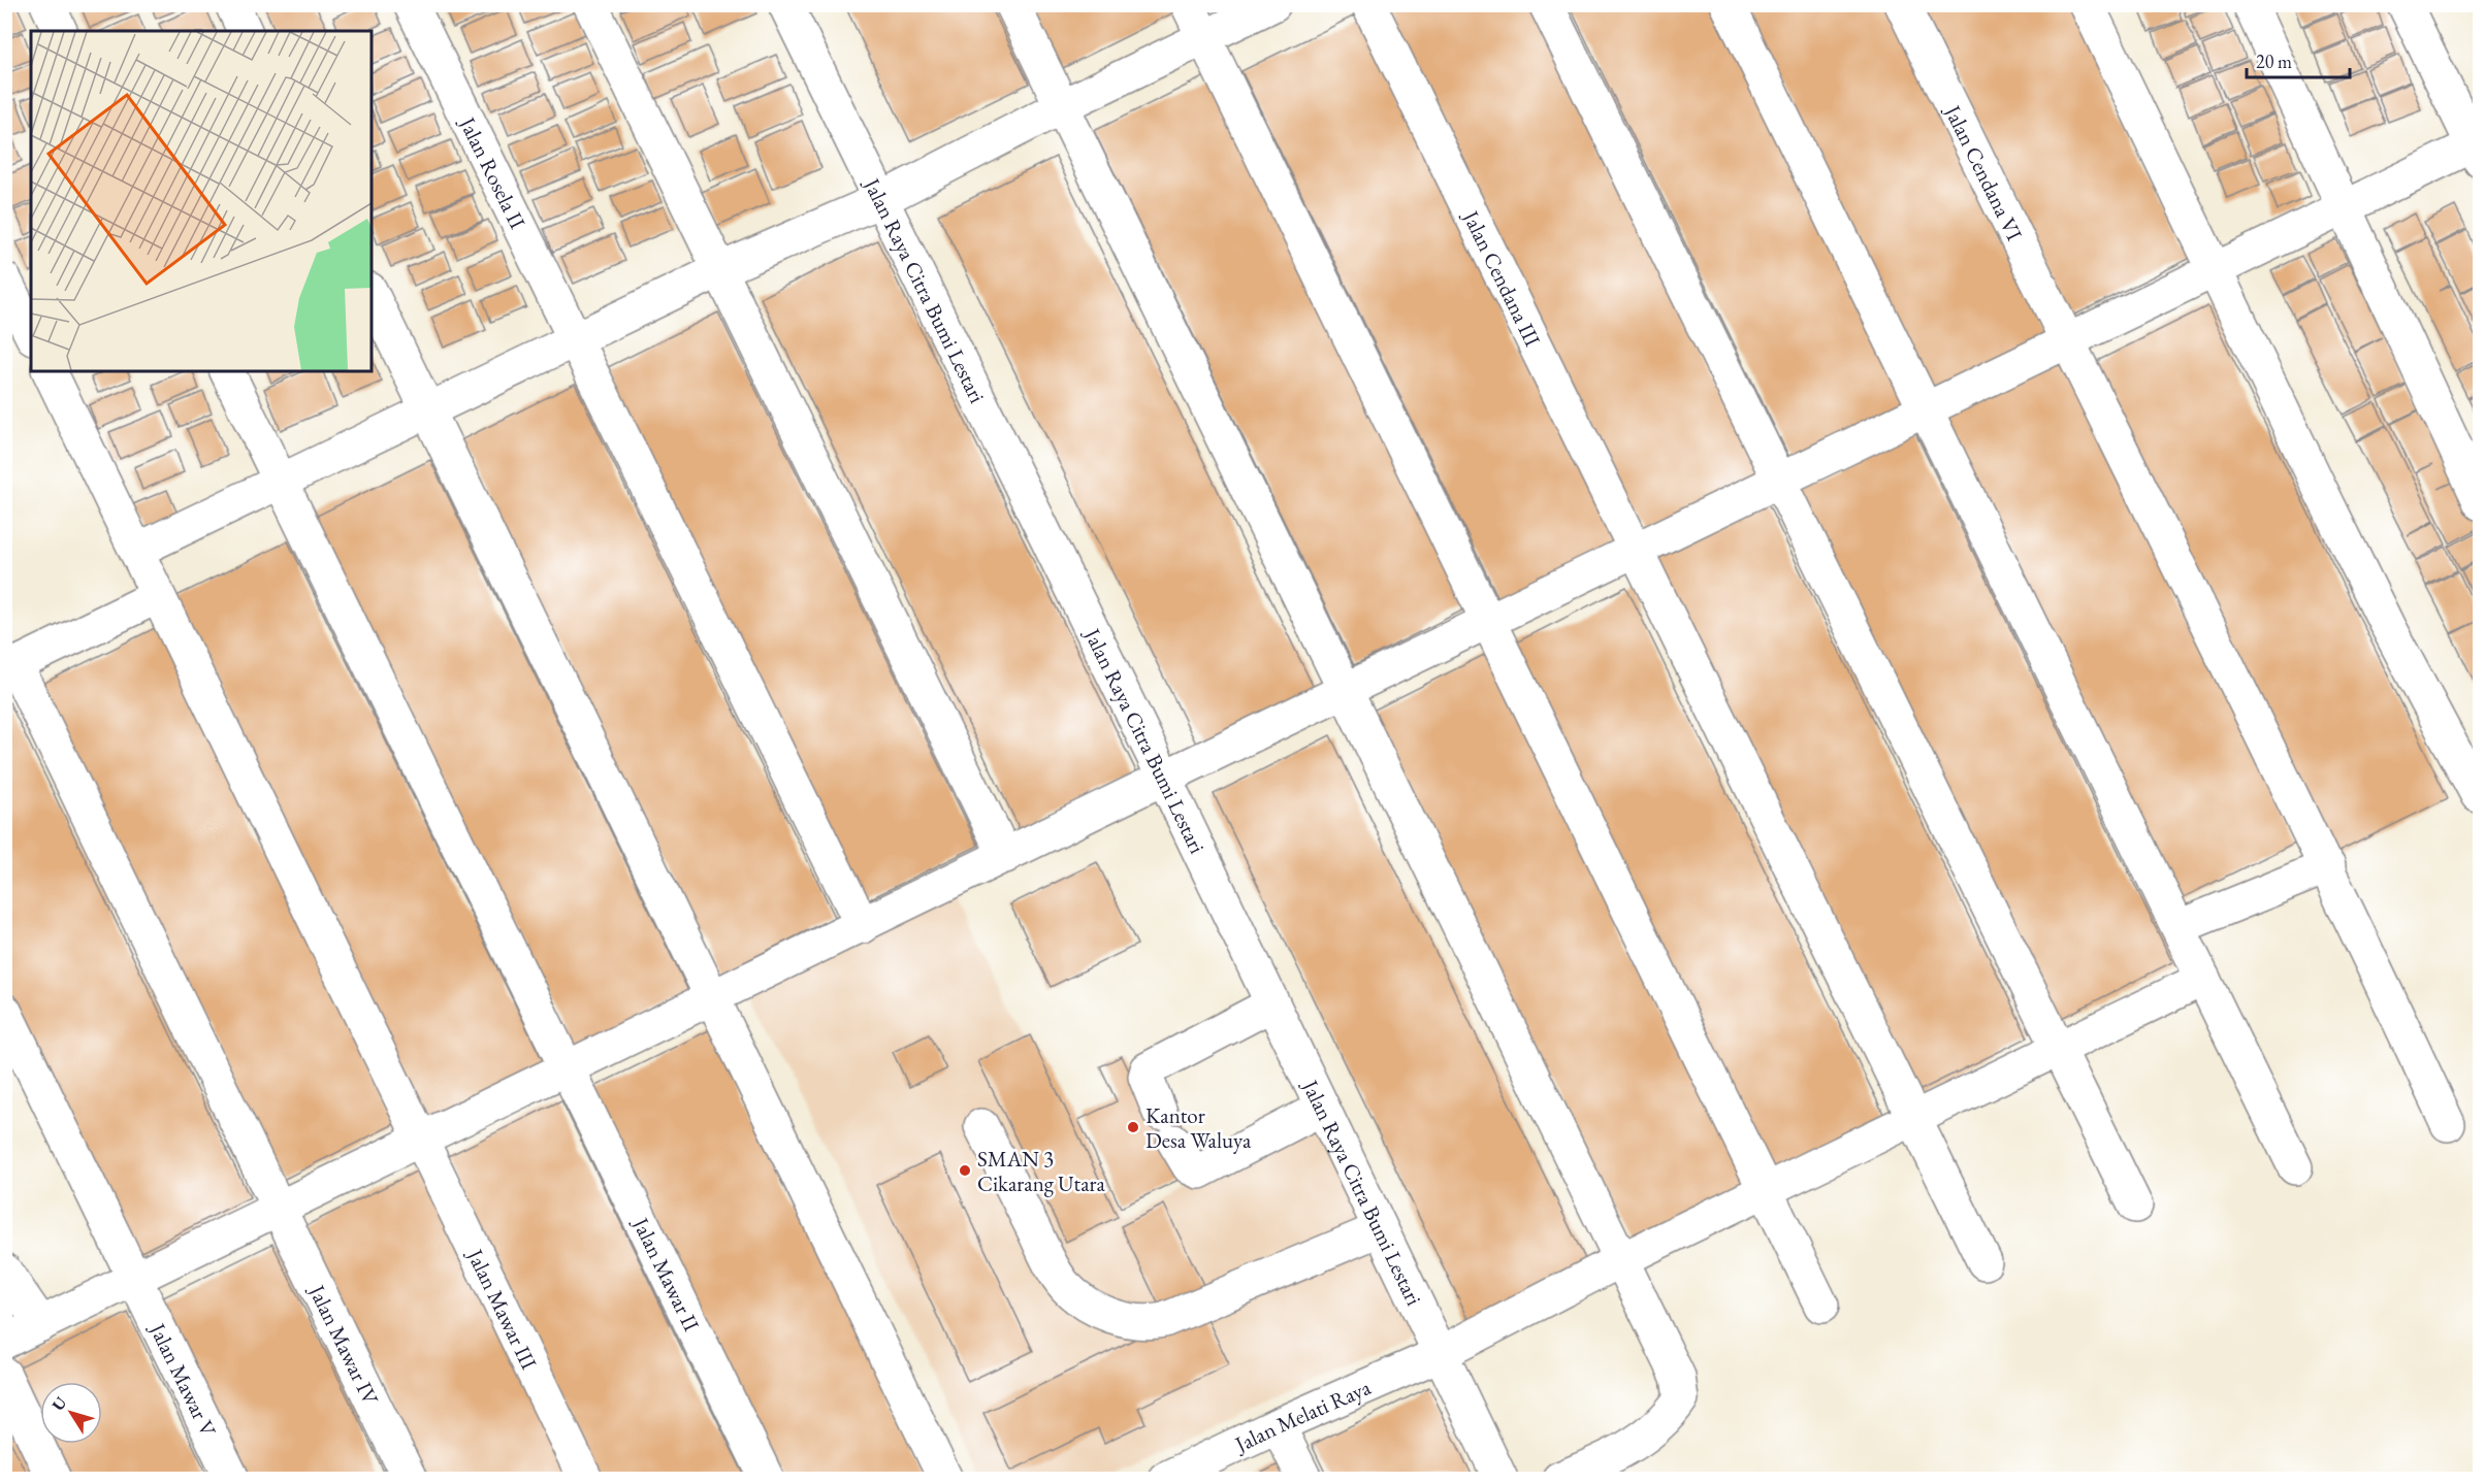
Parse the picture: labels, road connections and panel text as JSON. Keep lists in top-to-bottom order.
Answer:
{
  "streets": {
    "street": [
      "Jalan Rosela II",
      "Jalan Cendana VI",
      "Jalan Cendana III",
      "Jalan Raya Citra Bumi Lestari",
      "Jalan Mawar II",
      "Jalan Mawar III",
      "Jalan Mawar IV",
      "Jalan Mawar V",
      "Jalan Melati Raya"
    ]
  },
  "crossings": [
    ["Jalan Cendana III", "Jalan Melati Raya"],
    ["Jalan Raya Citra Bumi Lestari", "Jalan Melati Raya"]
  ],
  "places": ["Kantor Desa Waluya", "SMAN 3 Cikarang Utara"],
  "scale_bar": "20 m",
  "north": "top left"
}
